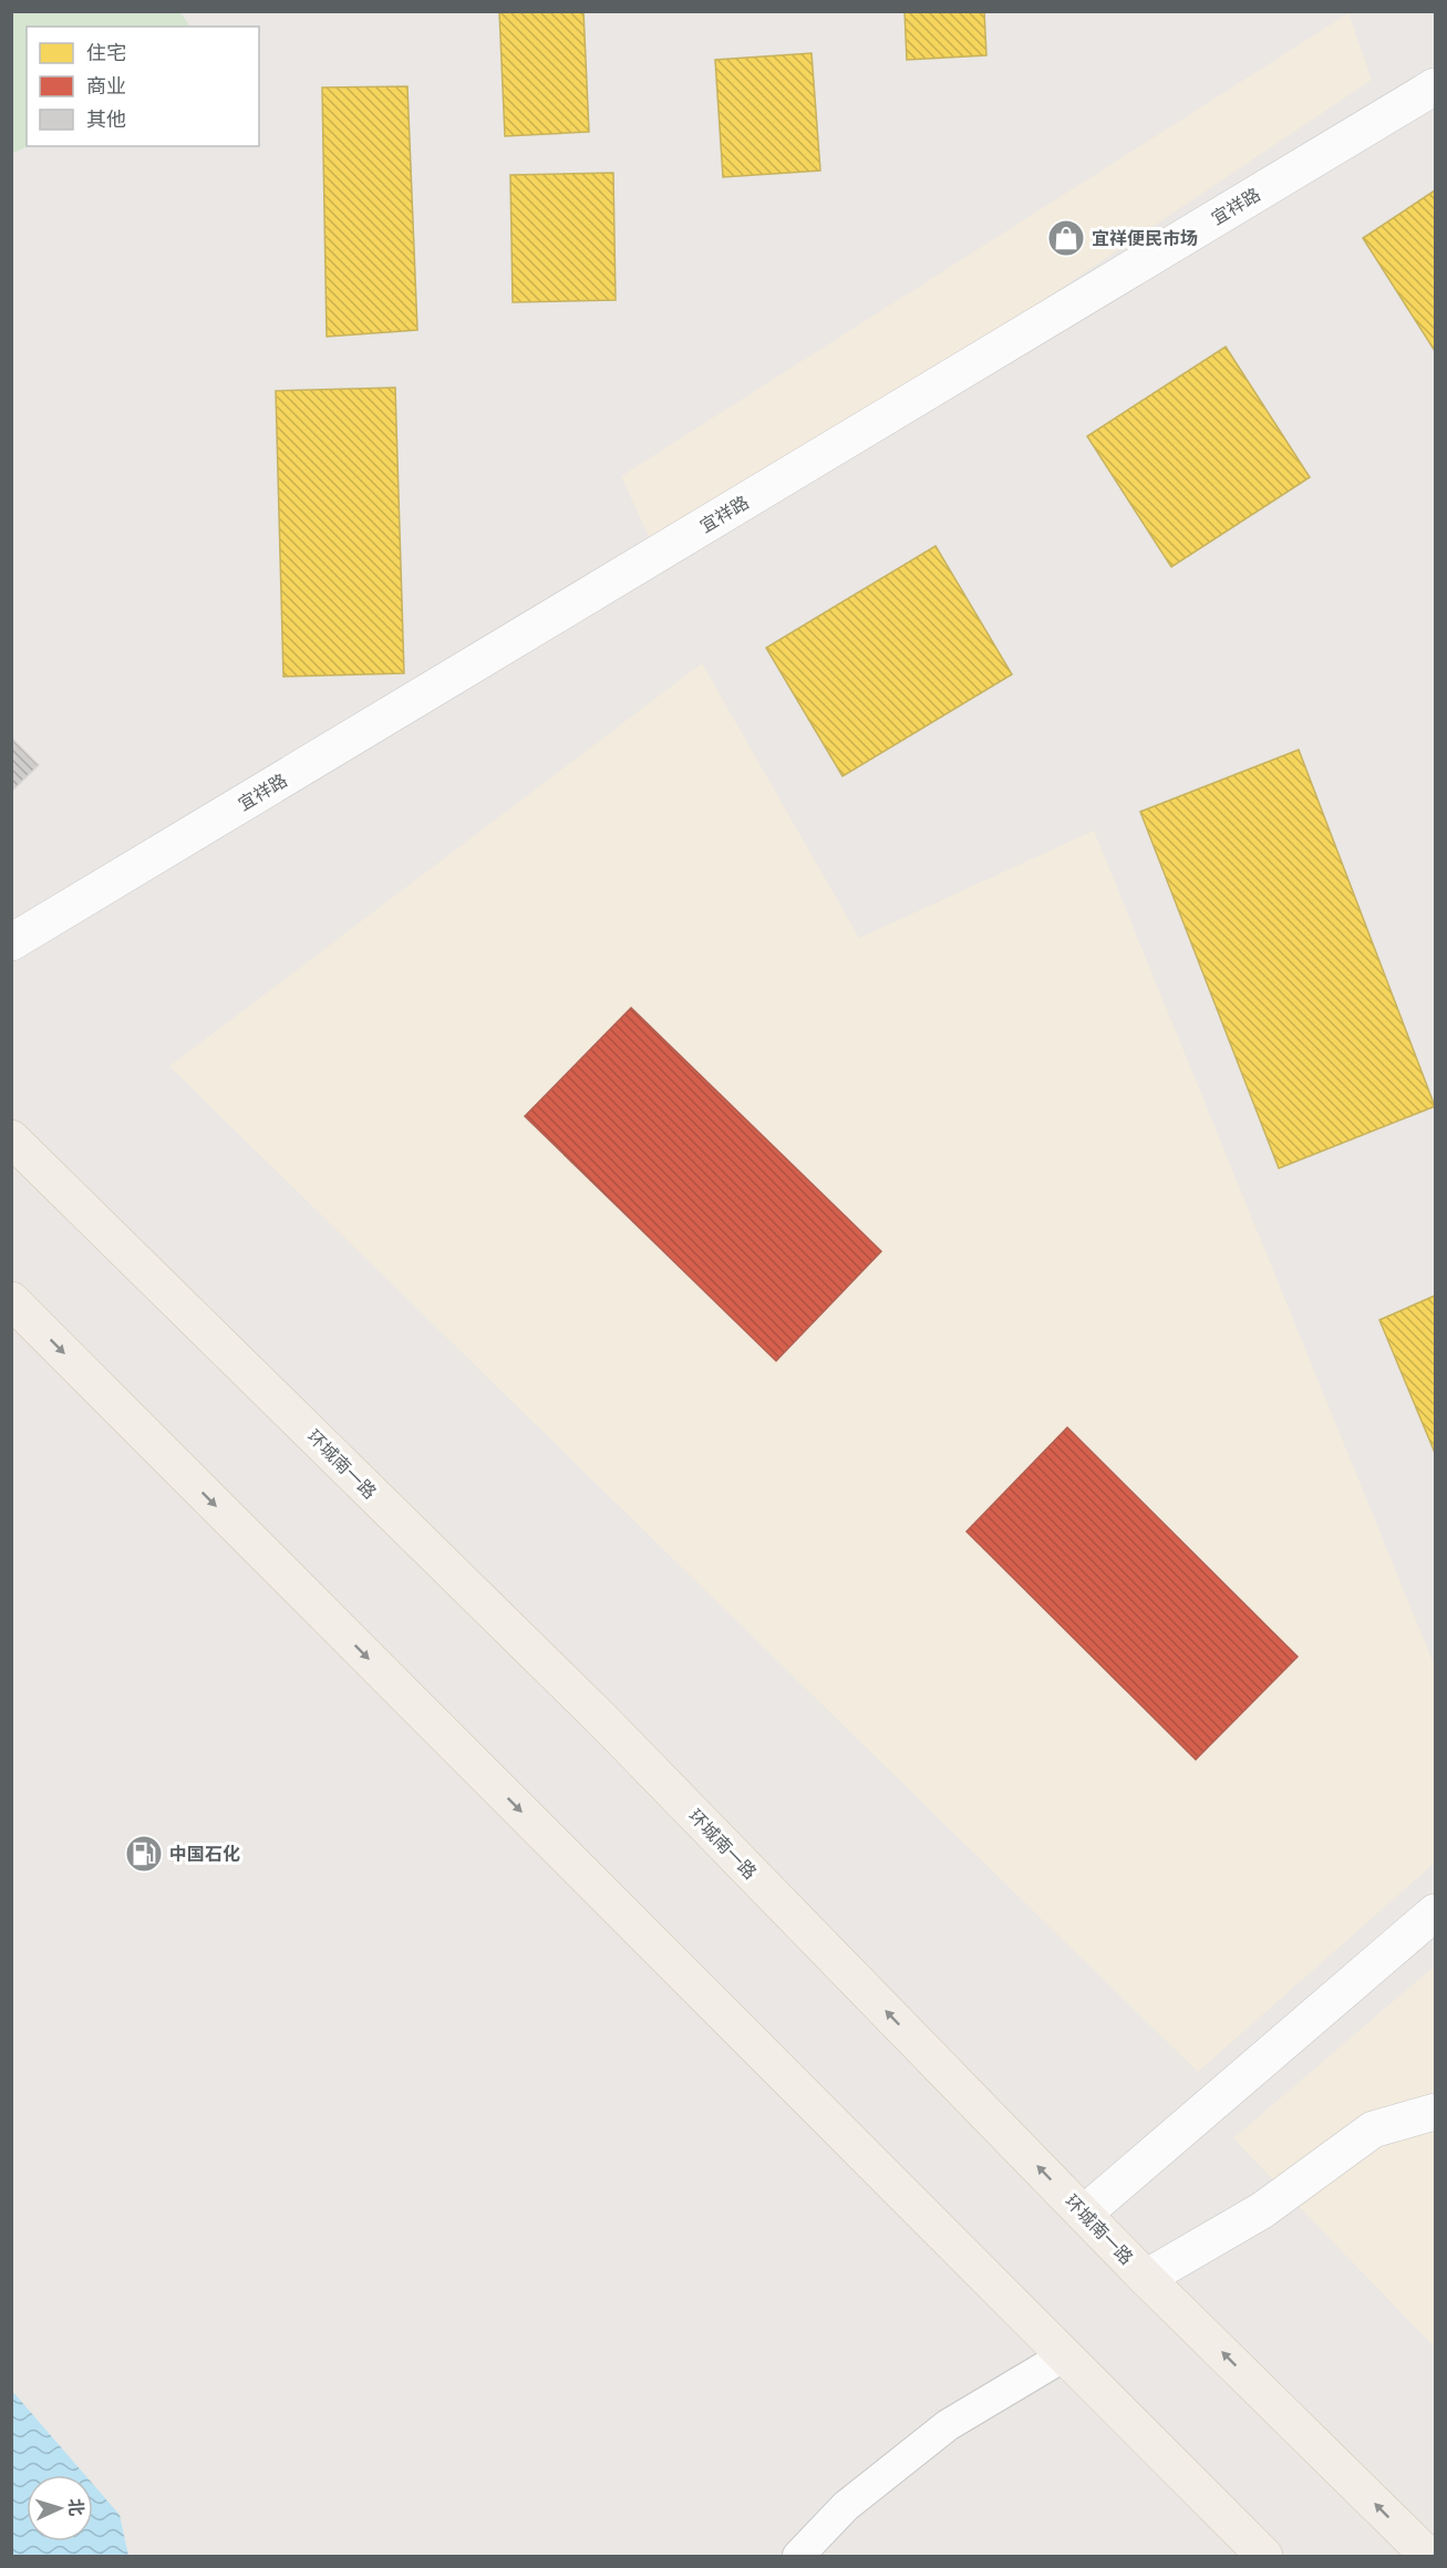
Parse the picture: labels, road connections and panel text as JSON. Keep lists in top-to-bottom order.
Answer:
{
  "streets": {
    "main road": ["环城南一路"],
    "street": ["宜祥路"]
  },
  "places": {
    "shop": ["宜祥便民市场"],
    "fuel station": ["中国石化"]
  },
  "legend": ["住宅", "商业", "其他"],
  "north": "right"
}
